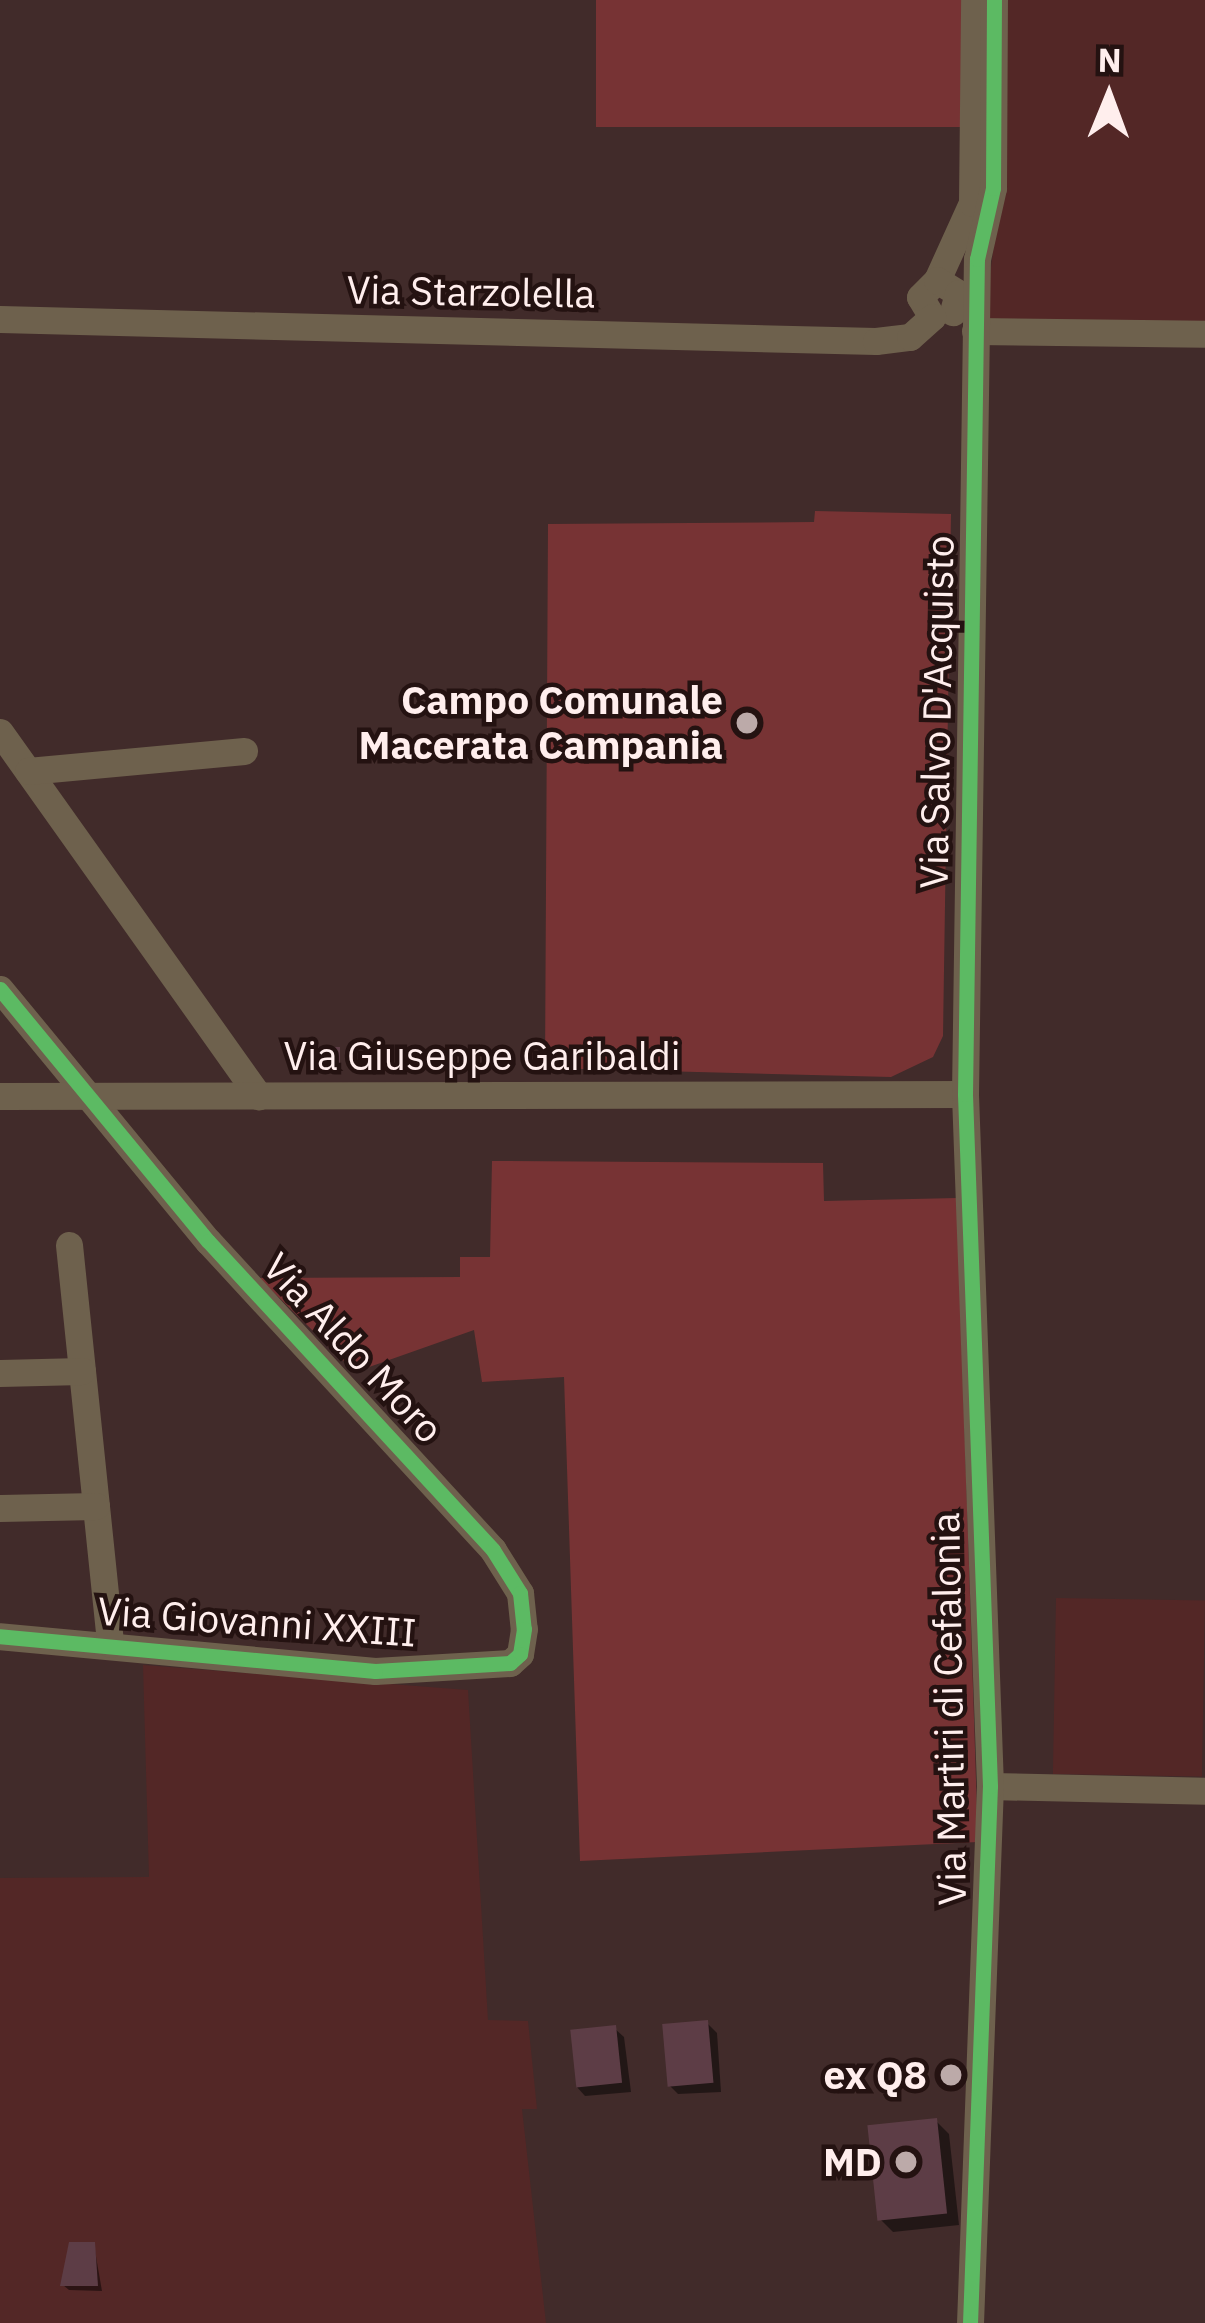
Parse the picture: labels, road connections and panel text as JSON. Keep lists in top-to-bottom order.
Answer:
{
  "streets": {
    "street": [
      "Via Starzolella",
      "Via Salvo D'Acquisto",
      "Via Giuseppe Garibaldi",
      "Via Aldo Moro",
      "Via Giovanni XXIII",
      "Via Martiri di Cefalonia"
    ]
  },
  "crossings": [
    ["Via Starzolella", "Via Salvo D'Acquisto"],
    ["Via Salvo D'Acquisto", "Via Giuseppe Garibaldi"],
    ["Via Salvo D'Acquisto", "Via Martiri di Cefalonia"],
    ["Via Giuseppe Garibaldi", "Via Aldo Moro"],
    ["Via Giuseppe Garibaldi", "Via Martiri di Cefalonia"],
    ["Via Aldo Moro", "Via Giovanni XXIII"]
  ],
  "places": ["Campo Comunale Macerata Campania", "ex Q8", "MD"],
  "north": "top"
}
